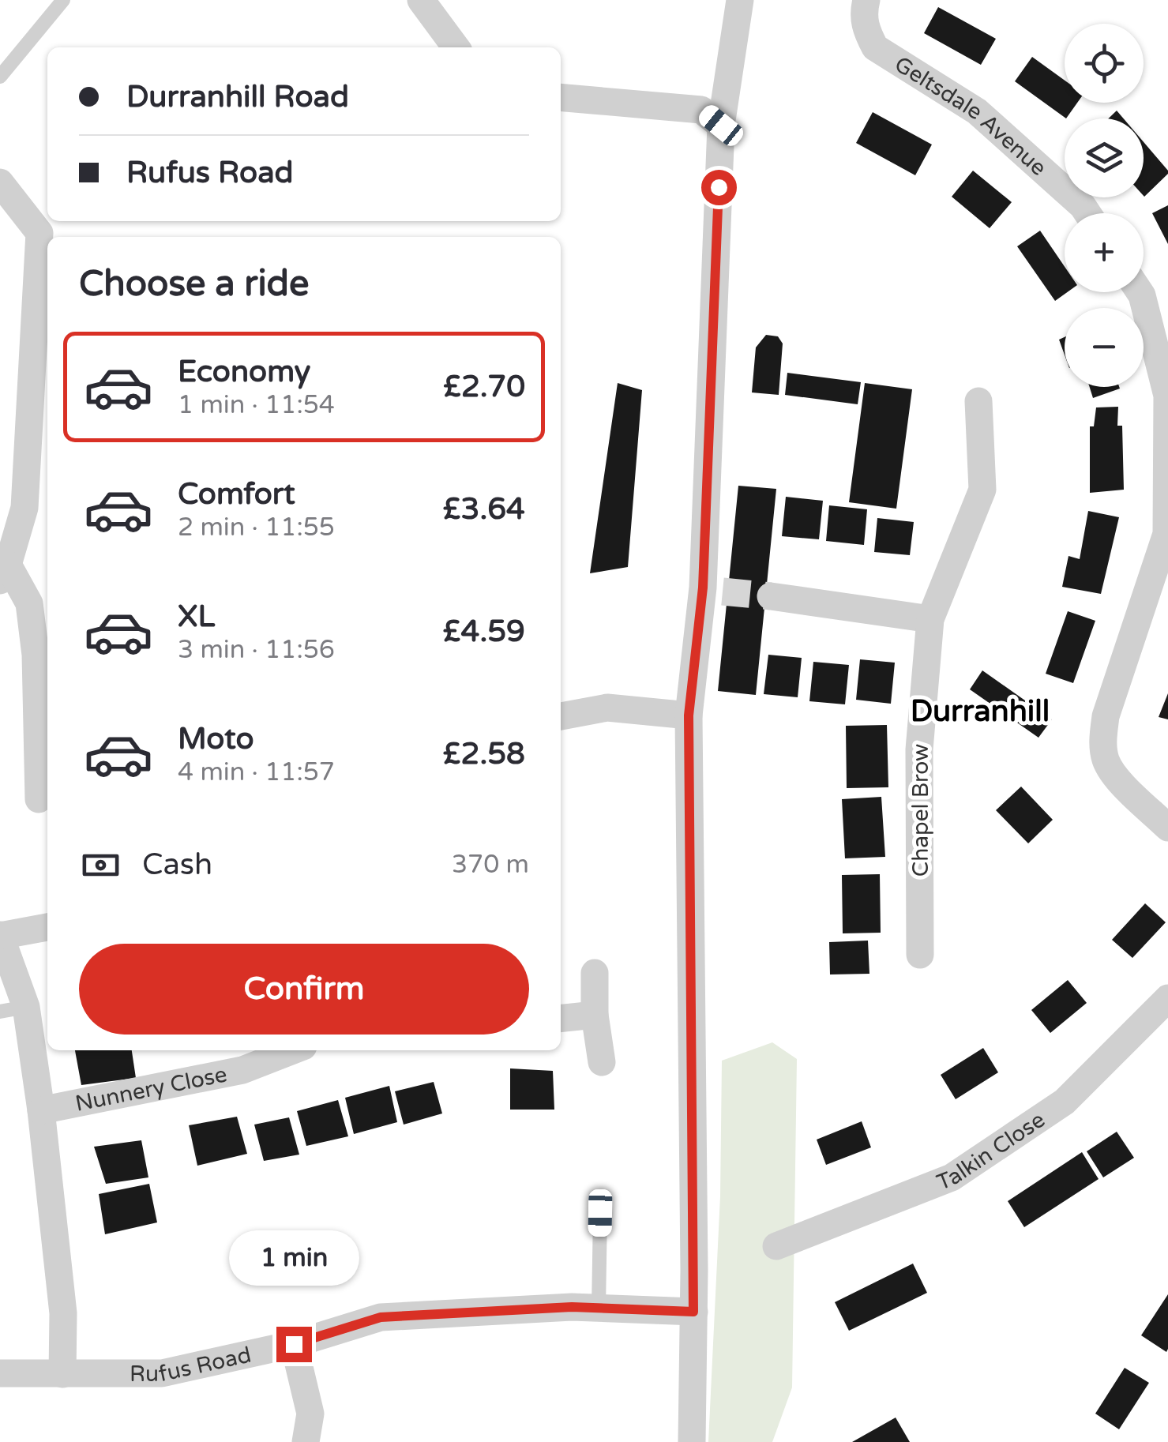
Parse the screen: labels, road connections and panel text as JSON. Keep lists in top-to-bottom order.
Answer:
{
  "streets": {
    "street": [
      "Geltsdale Avenue",
      "Chapel Brow",
      "Nunnery Close",
      "Talkin Close",
      "Rufus Road"
    ]
  },
  "districts": ["Durranhill"],
  "page": {
    "map_buttons": ["+", "−"],
    "banner": ["Durranhill Road", "Rufus Road"],
    "heading": "Choose a ride",
    "list": [
      {
        "name": "Economy",
        "note": "1 min · 11:54",
        "value": "£2.70"
      },
      {
        "name": "Comfort",
        "note": "2 min · 11:55",
        "value": "£3.64"
      },
      {
        "name": "XL",
        "note": "3 min · 11:56",
        "value": "£4.59"
      },
      {
        "name": "Moto",
        "note": "4 min · 11:57",
        "value": "£2.58"
      }
    ],
    "pay": ["Cash", "370 m"],
    "buttons": "Confirm",
    "bubble": "1 min"
  }
}
